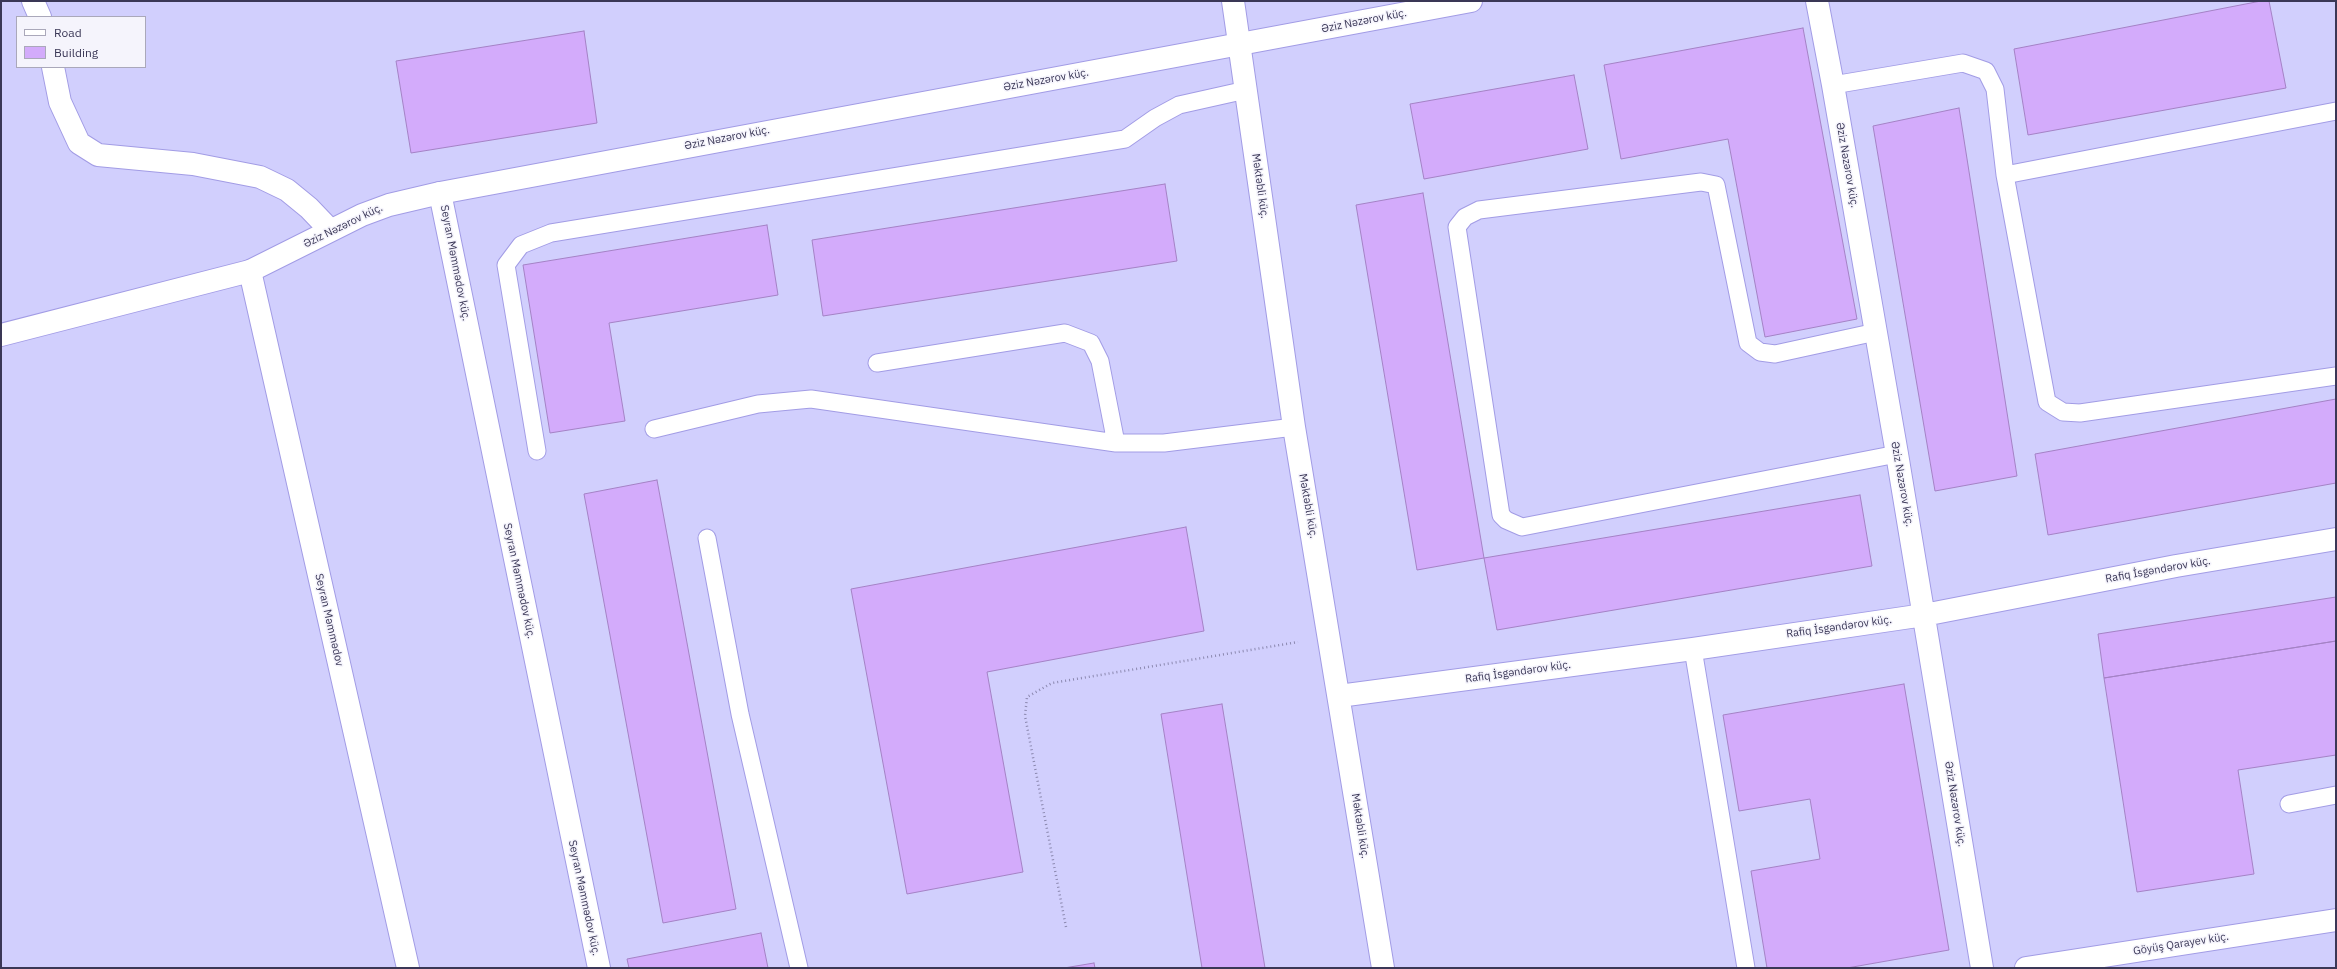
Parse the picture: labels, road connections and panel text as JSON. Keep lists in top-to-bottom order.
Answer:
{
  "streets": {
    "street": [
      "Əziz Nəzərov küç.",
      "Məktəbli küç.",
      "Seyran Məmmədov küç.",
      "Rafiq İsgəndərov küç.",
      "Seyran Məmmədov",
      "Göyüş Qarayev küç."
    ]
  },
  "crossings": [
    ["Əziz Nəzərov küç.", "Məktəbli küç."],
    ["Əziz Nəzərov küç.", "Seyran Məmmədov küç."],
    ["Əziz Nəzərov küç.", "Rafiq İsgəndərov küç."],
    ["Əziz Nəzərov küç.", "Seyran Məmmədov"],
    ["Məktəbli küç.", "Rafiq İsgəndərov küç."]
  ],
  "legend": ["Road", "Building"]
}
